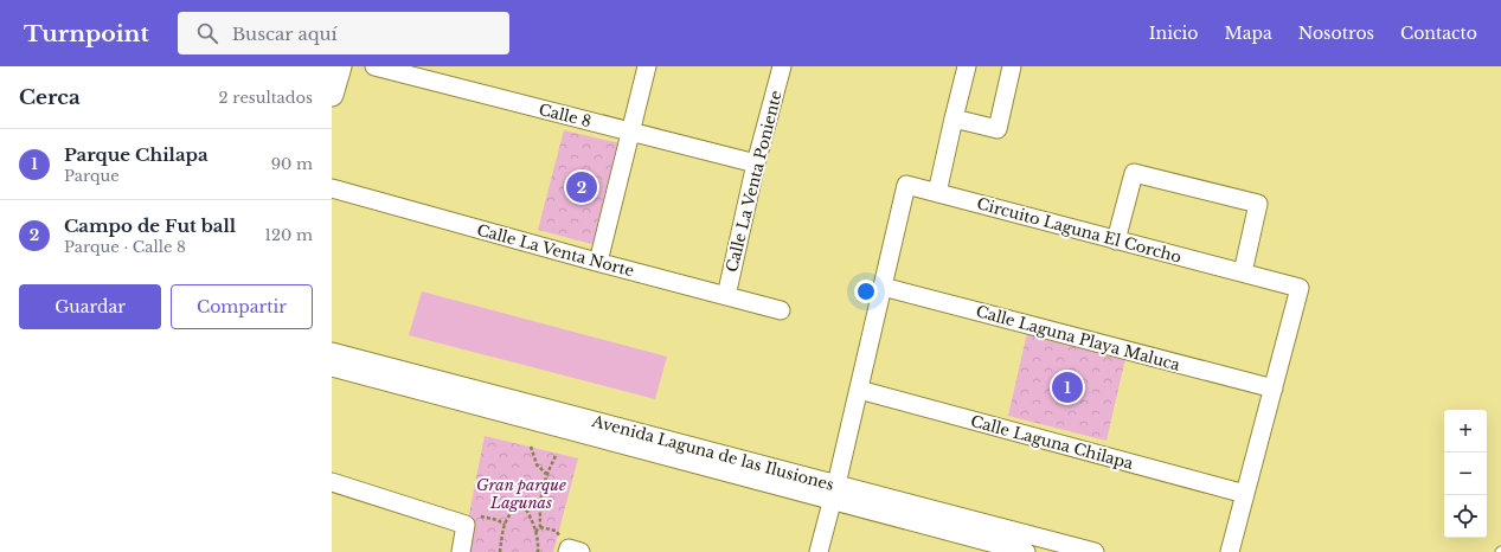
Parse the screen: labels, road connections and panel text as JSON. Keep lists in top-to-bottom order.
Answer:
{
  "streets": {
    "street": [
      "Calle 8",
      "Calle La Venta Poniente",
      "Circuito Laguna El Corcho",
      "Calle La Venta Norte",
      "Calle Laguna Playa Maluca",
      "Calle Laguna Chilapa",
      "Avenida Laguna de las Ilusiones"
    ]
  },
  "crossings": [
    ["Calle 8", "Calle La Venta Poniente"],
    ["Calle La Venta Poniente", "Calle La Venta Norte"],
    ["Circuito Laguna El Corcho", "Calle Laguna Playa Maluca"],
    ["Circuito Laguna El Corcho", "Calle Laguna Chilapa"],
    ["Circuito Laguna El Corcho", "Avenida Laguna de las Ilusiones"]
  ],
  "parks": ["Gran parque Lagunas"],
  "page": {
    "header": "Turnpoint",
    "search": "Buscar aquí",
    "nav": [
      "Inicio",
      "Mapa",
      "Nosotros",
      "Contacto"
    ],
    "heading": ["Cerca", "2 resultados"],
    "list": [
      {
        "mark": "1",
        "name": "Parque Chilapa",
        "note": "Parque",
        "value": "90 m"
      },
      {
        "mark": "2",
        "name": "Campo de Fut ball",
        "note": "Parque · Calle 8",
        "value": "120 m"
      }
    ],
    "pins": ["2", "1"],
    "buttons": ["Guardar", "Compartir"],
    "map_buttons": ["+", "−"]
  }
}
